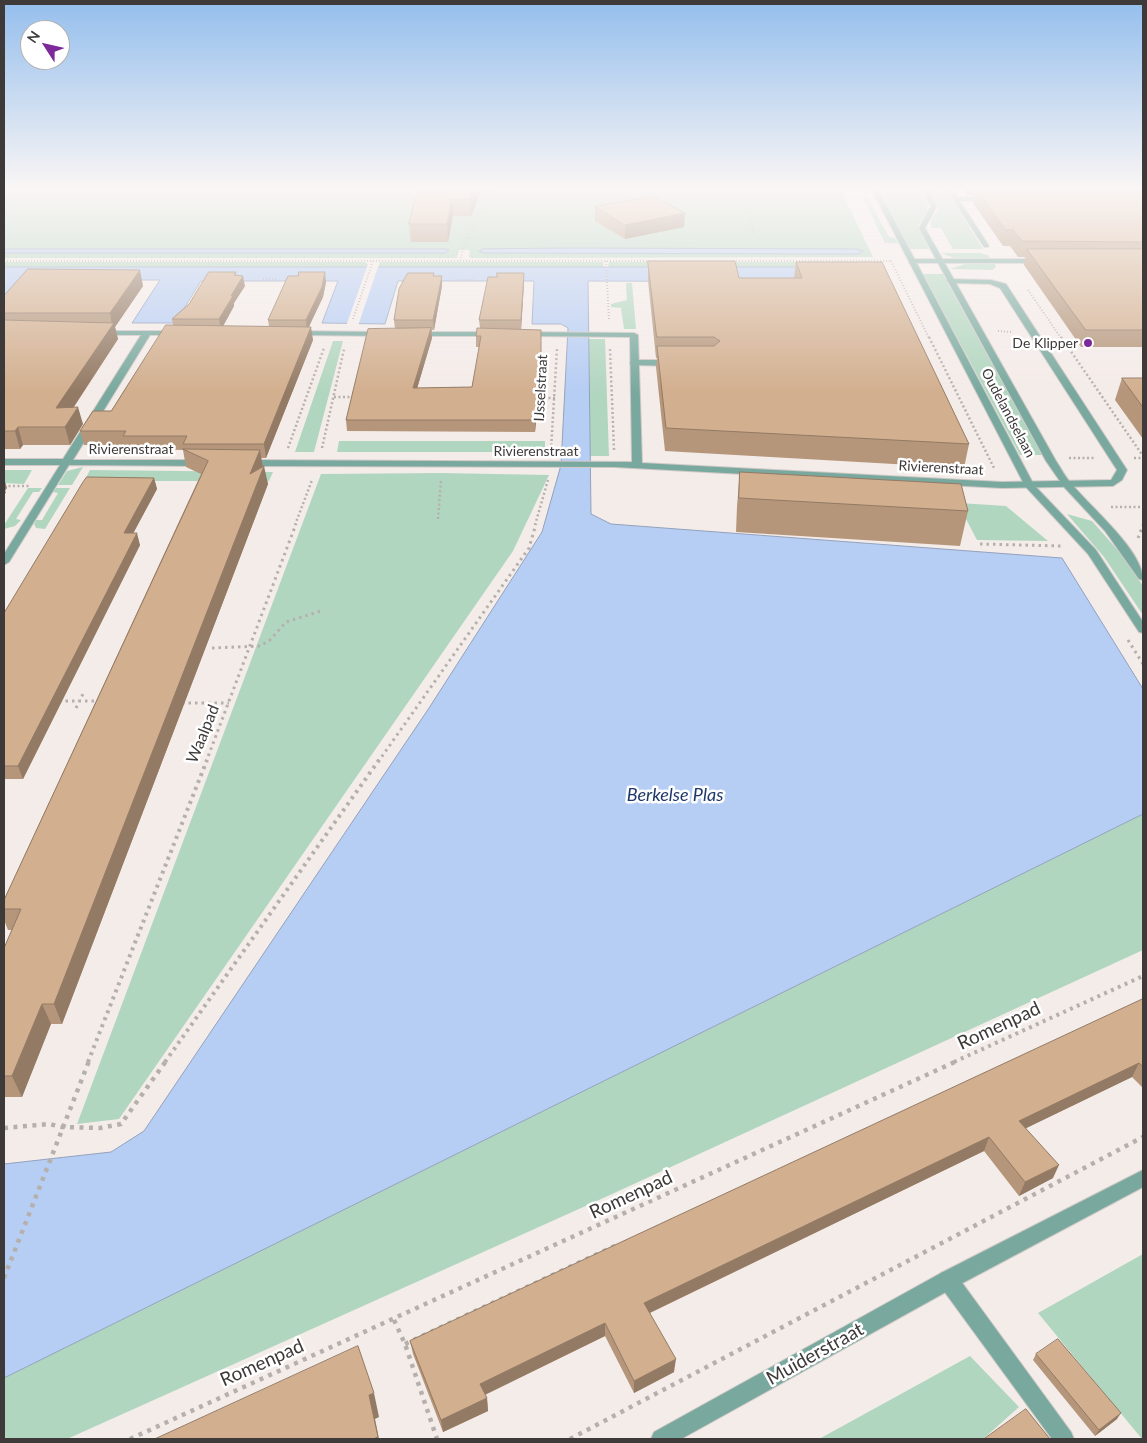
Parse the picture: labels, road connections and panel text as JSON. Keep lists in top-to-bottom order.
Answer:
{
  "streets": {
    "street": ["Oudelandselaan", "Rivierenstraat", "Muiderstraat"],
    "path": ["IJsselstraat", "Waalpad", "Romenpad"]
  },
  "crossings": [
    ["IJsselstraat", "Rivierenstraat"],
    ["IJsselstraat", "Waalpad"],
    ["Oudelandselaan", "Rivierenstraat"],
    ["Rivierenstraat", "Waalpad"]
  ],
  "water": ["Berkelse Plas"],
  "places": ["De Klipper"],
  "north": "top left"
}
